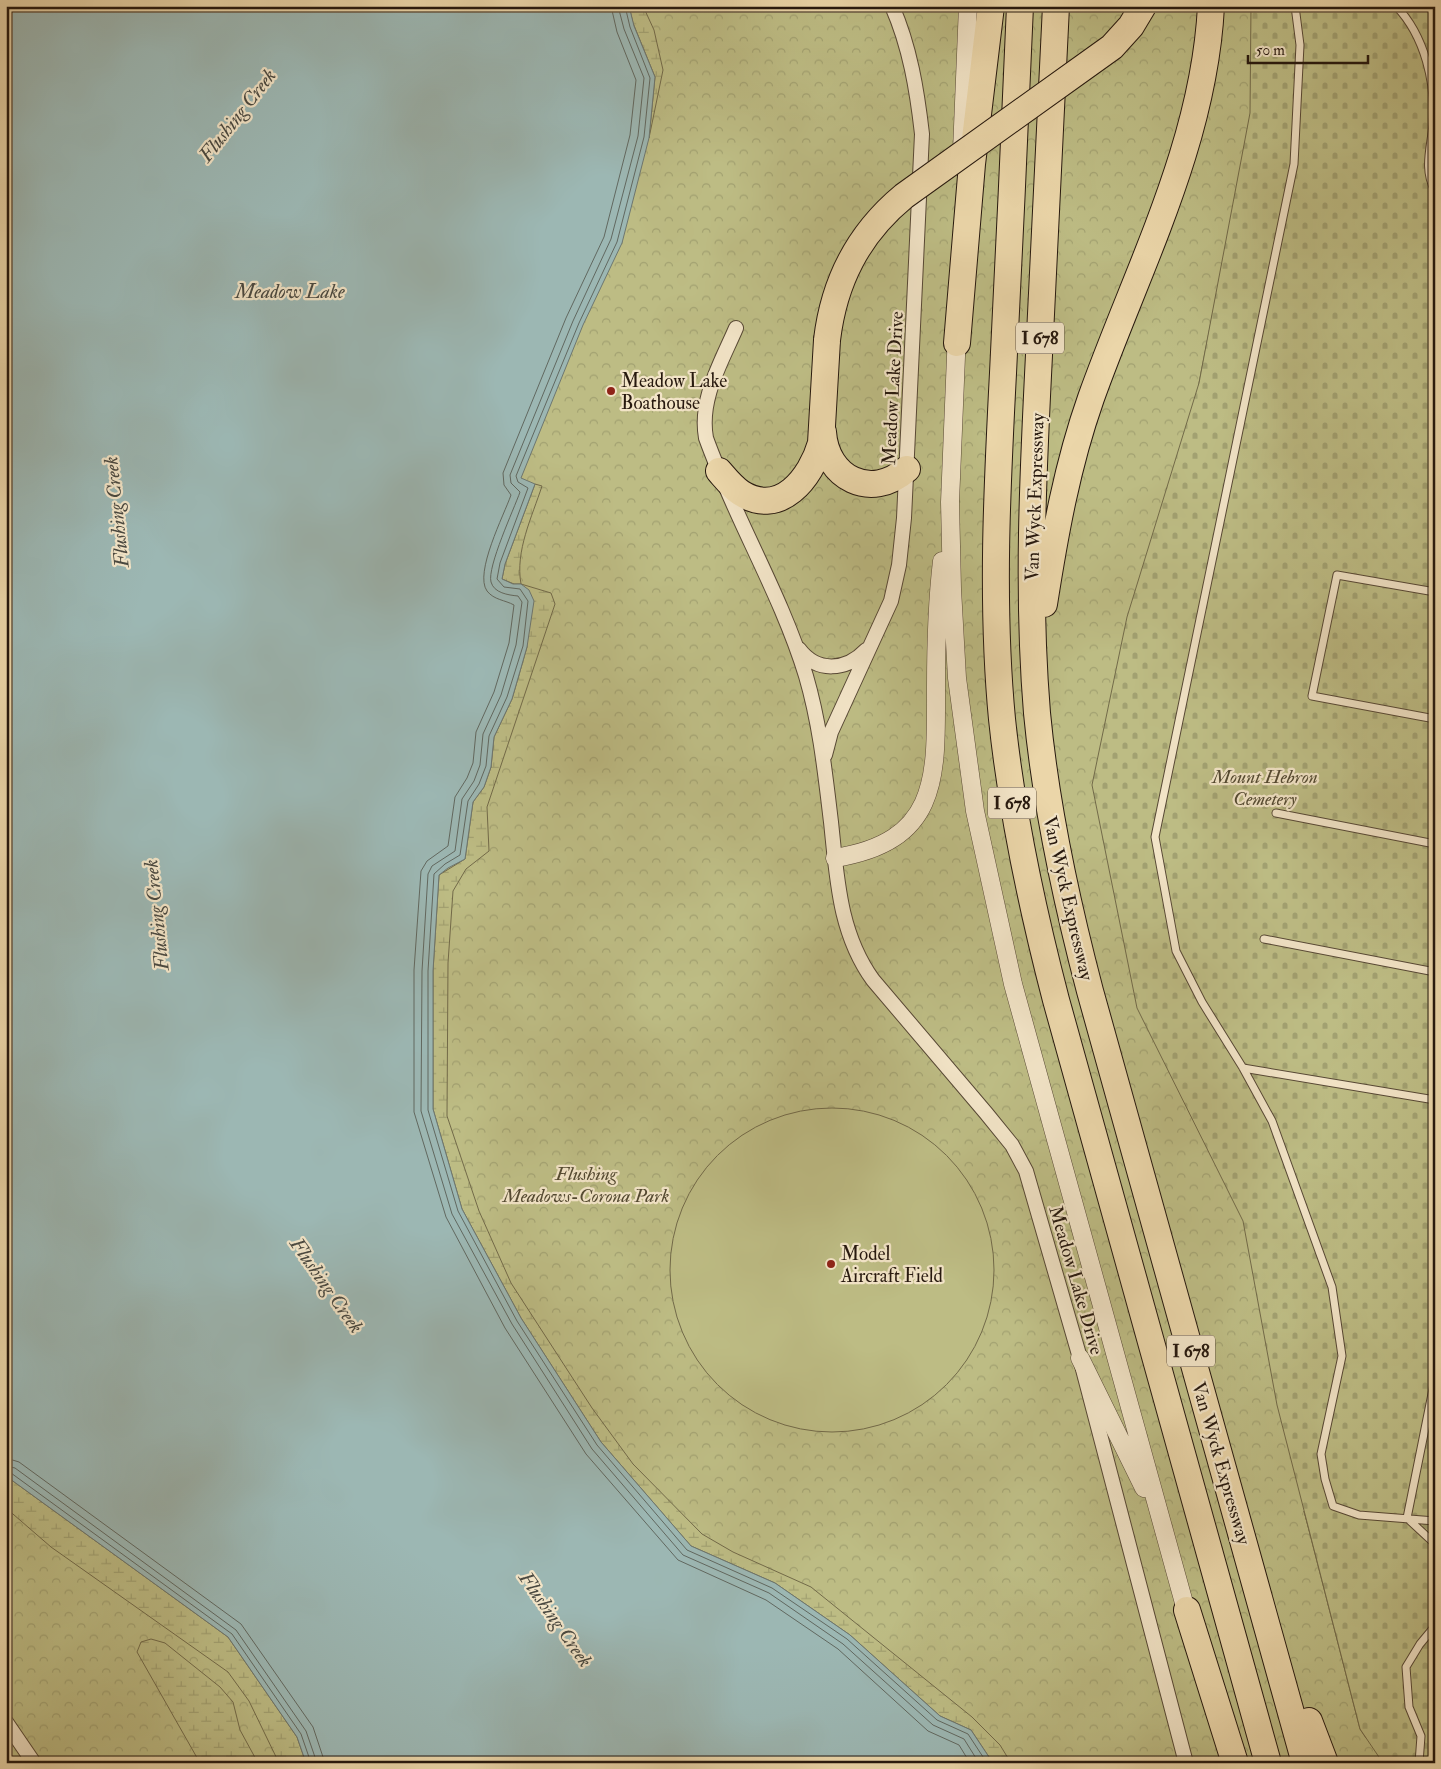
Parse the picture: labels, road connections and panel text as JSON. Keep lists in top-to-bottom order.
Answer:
{
  "streets": {
    "highway": ["I 678", "Van Wyck Expressway"],
    "street": ["Meadow Lake Drive"]
  },
  "water": ["Flushing Creek", "Meadow Lake"],
  "parks": ["Mount Hebron Cemetery", "Flushing Meadows-Corona Park"],
  "places": ["Meadow Lake Boathouse", "Model Aircraft Field"],
  "scale_bar": "50 m"
}
